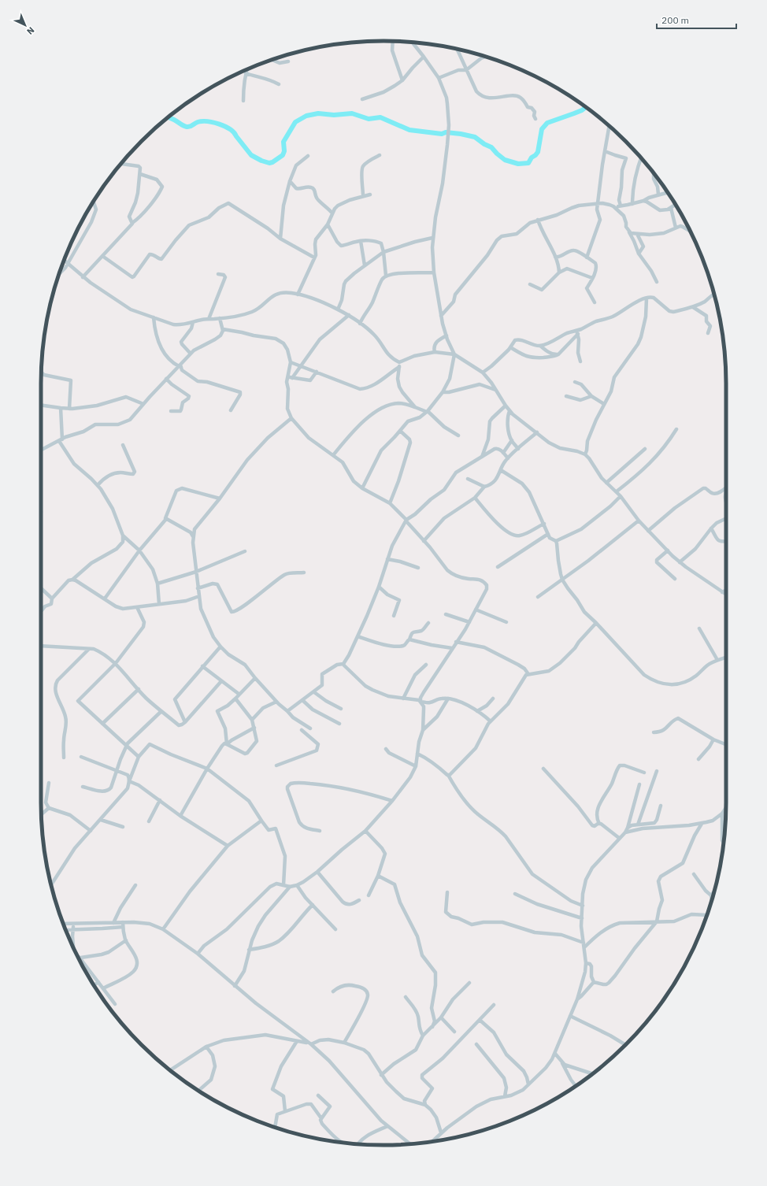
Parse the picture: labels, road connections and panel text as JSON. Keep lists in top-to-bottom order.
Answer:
{
  "scale_bar": "200 m",
  "north": "bottom right"
}
